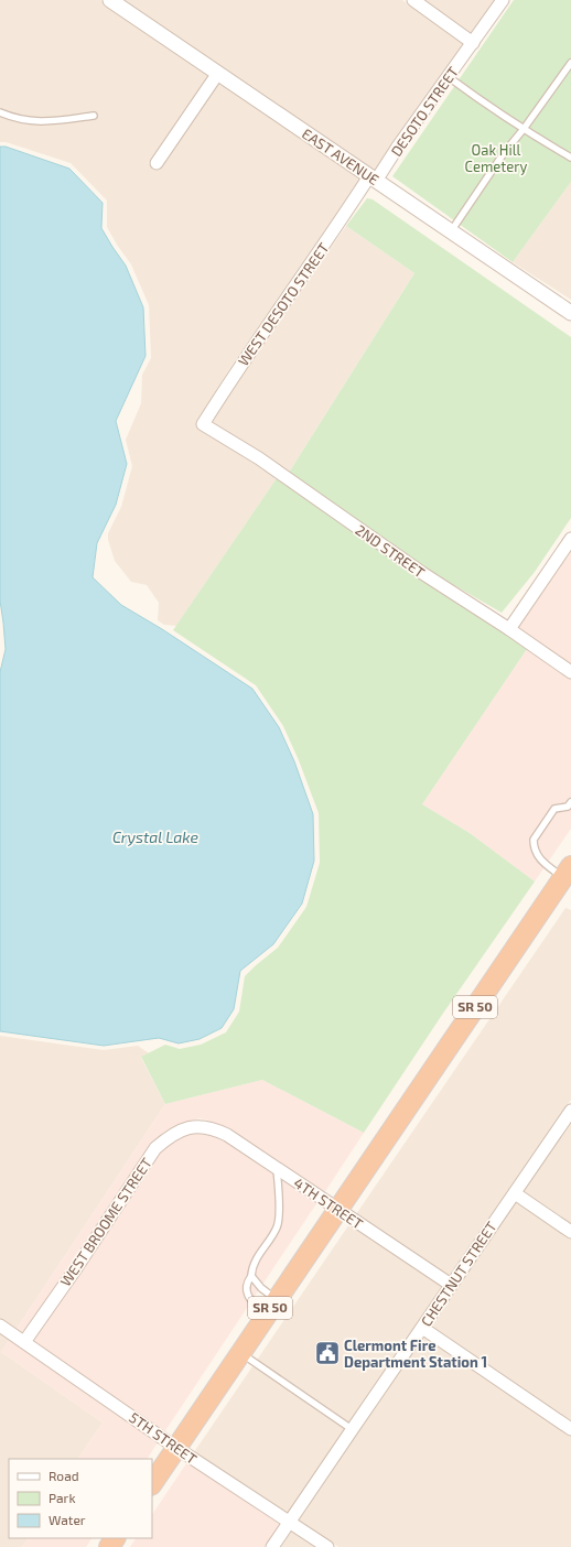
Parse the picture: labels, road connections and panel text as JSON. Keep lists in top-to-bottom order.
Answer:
{
  "streets": {
    "highway": ["SR 50"],
    "street": [
      "DESOTO STREET",
      "EAST AVENUE",
      "WEST DESOTO STREET",
      "2ND STREET",
      "4TH STREET",
      "WEST BROOME STREET",
      "CHESTNUT STREET",
      "5TH STREET"
    ]
  },
  "crossings": [
    ["DESOTO STREET", "EAST AVENUE"],
    ["DESOTO STREET", "WEST DESOTO STREET"],
    ["EAST AVENUE", "WEST DESOTO STREET"],
    ["WEST DESOTO STREET", "2ND STREET"],
    ["SR 50", "4TH STREET"],
    ["SR 50", "5TH STREET"],
    ["4TH STREET", "WEST BROOME STREET"],
    ["4TH STREET", "CHESTNUT STREET"],
    ["WEST BROOME STREET", "5TH STREET"],
    ["CHESTNUT STREET", "5TH STREET"]
  ],
  "water": ["Crystal Lake"],
  "parks": ["Oak Hill Cemetery"],
  "places": {
    "public building": ["Clermont Fire Department Station 1"]
  },
  "legend": ["Road", "Park", "Water"]
}
